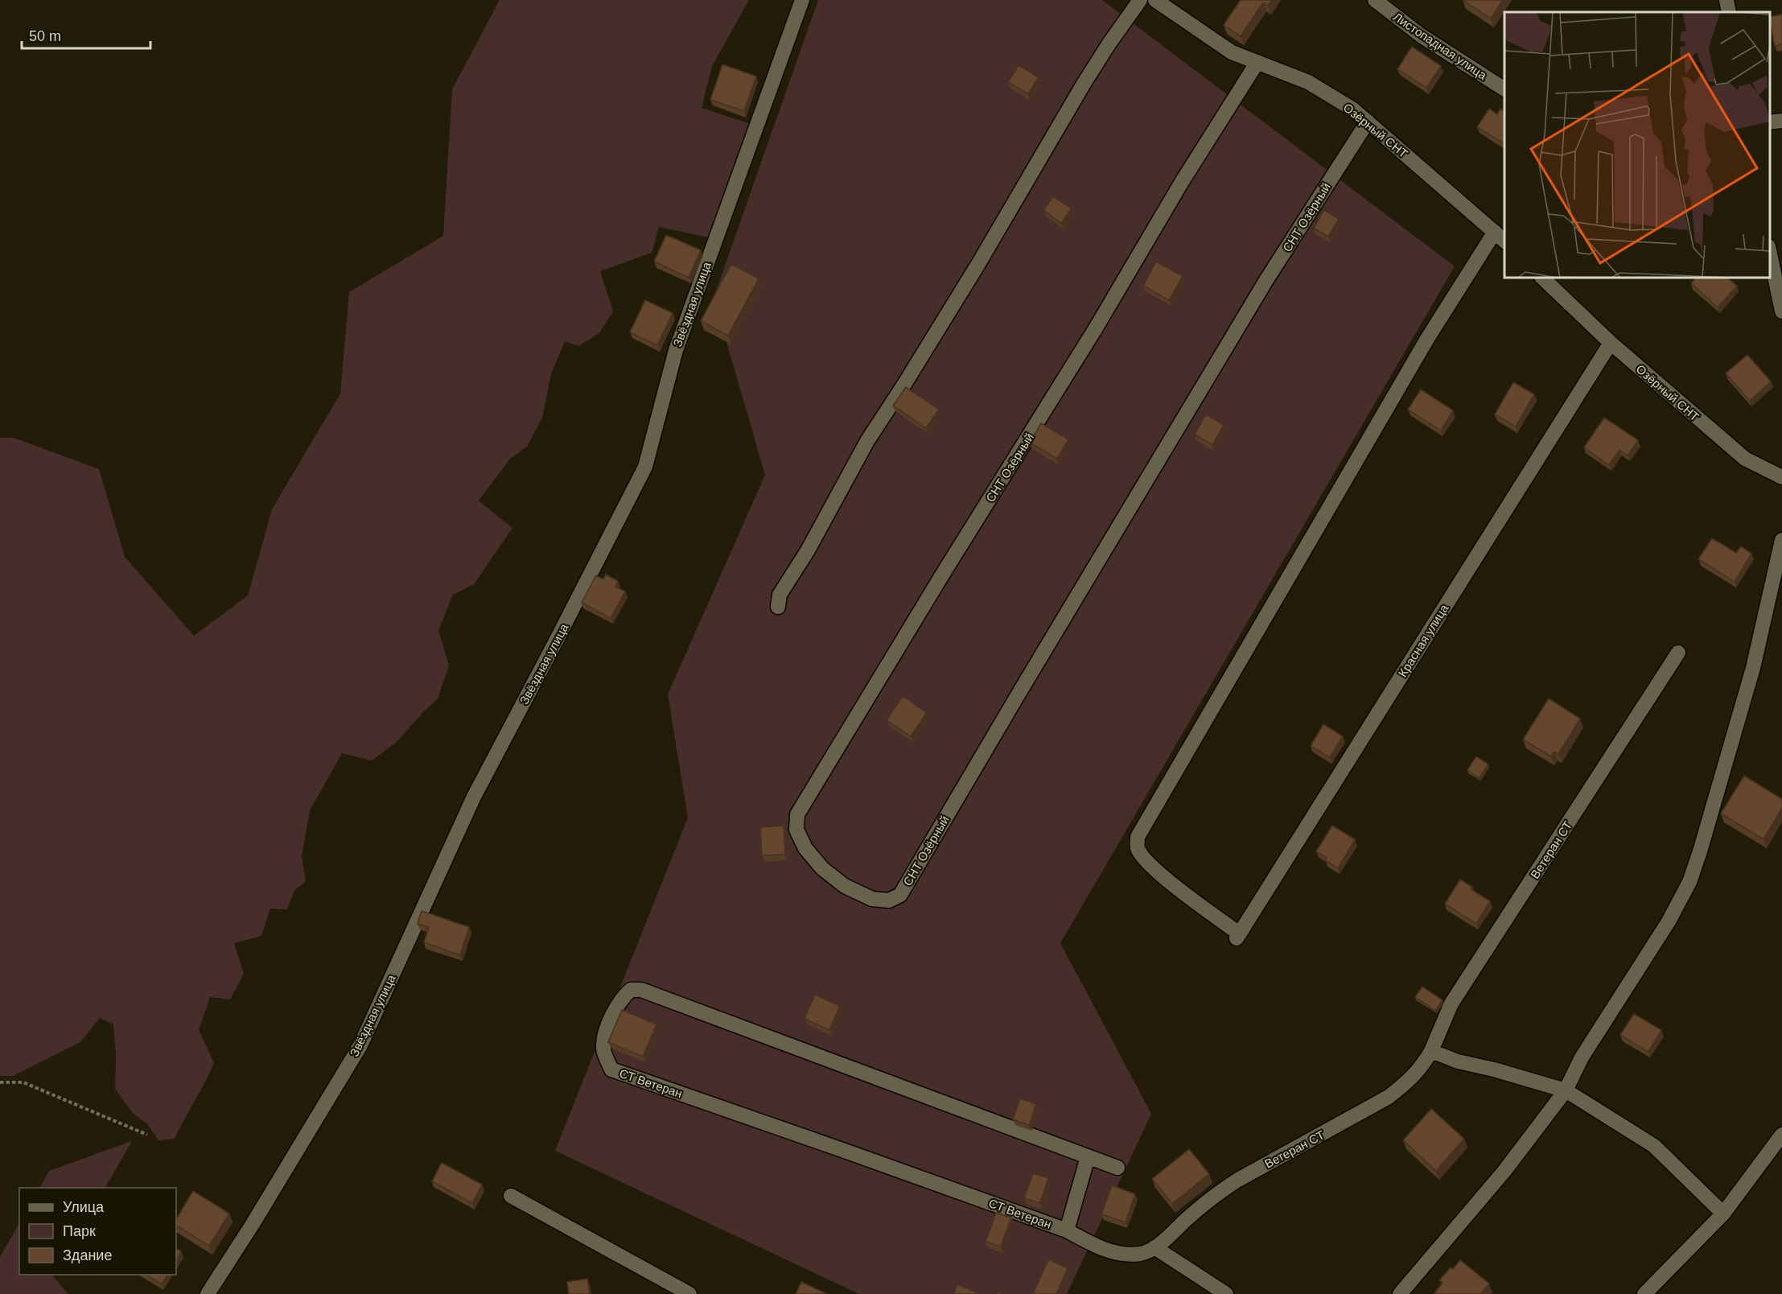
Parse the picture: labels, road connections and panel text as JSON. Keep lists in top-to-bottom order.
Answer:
{
  "streets": {
    "street": [
      "Листопадная улица",
      "Озёрный СНТ",
      "СНТ Озёрный",
      "Звёздная улица",
      "Красная улица",
      "Ветеран СТ",
      "СТ Ветеран"
    ]
  },
  "crossings": [
    ["Озёрный СНТ", "СНТ Озёрный"],
    ["Озёрный СНТ", "Красная улица"],
    ["Ветеран СТ", "СТ Ветеран"]
  ],
  "legend": ["Улица", "Парк", "Здание"],
  "scale_bar": "50 m"
}
